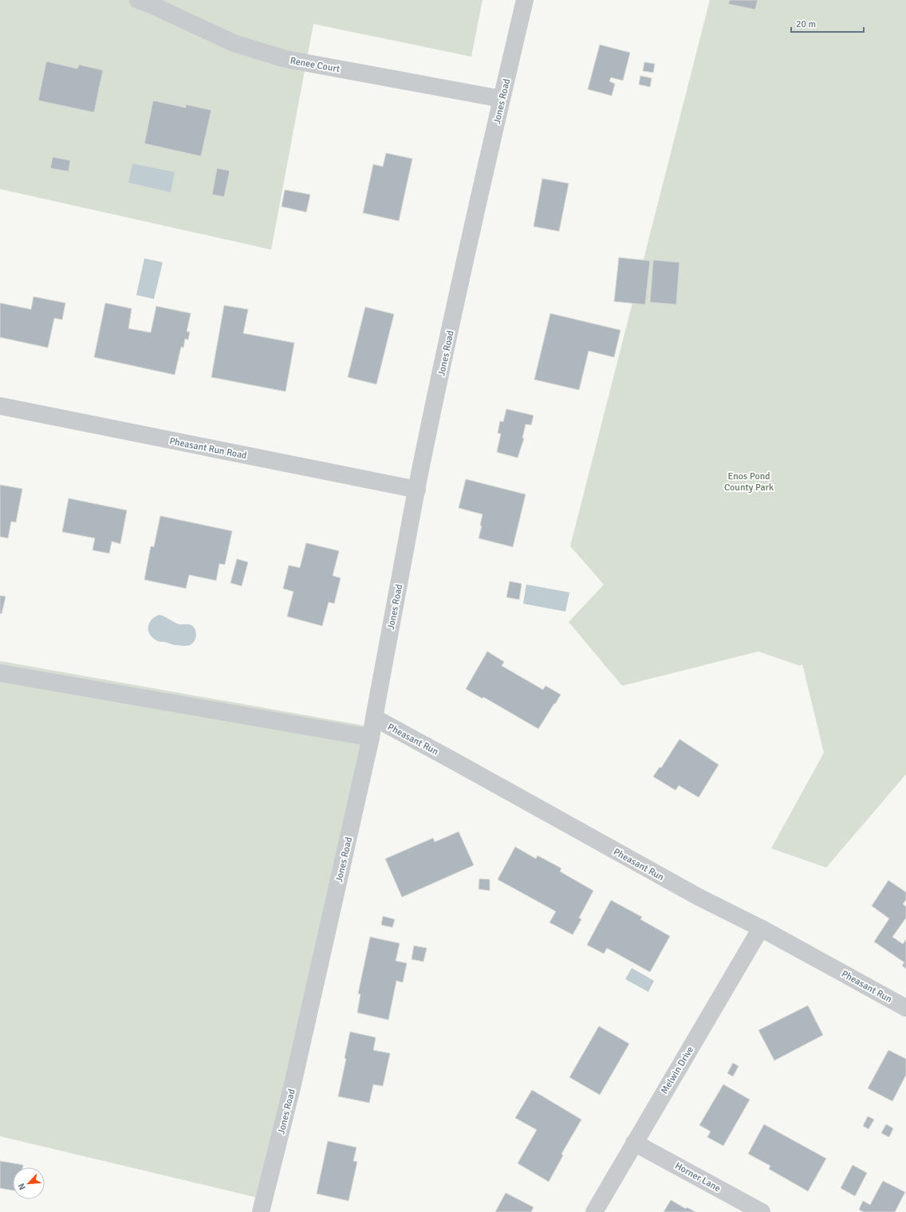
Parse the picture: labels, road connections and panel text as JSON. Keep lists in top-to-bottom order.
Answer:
{
  "streets": {
    "street": [
      "Renee Court",
      "Jones Road",
      "Pheasant Run Road",
      "Pheasant Run",
      "Melwin Drive",
      "Horner Lane"
    ]
  },
  "crossings": [
    ["Renee Court", "Jones Road"],
    ["Jones Road", "Pheasant Run Road"],
    ["Jones Road", "Pheasant Run"],
    ["Pheasant Run", "Melwin Drive"],
    ["Melwin Drive", "Horner Lane"]
  ],
  "parks": ["Enos Pond County Park"],
  "scale_bar": "20 m",
  "north": "bottom left"
}
